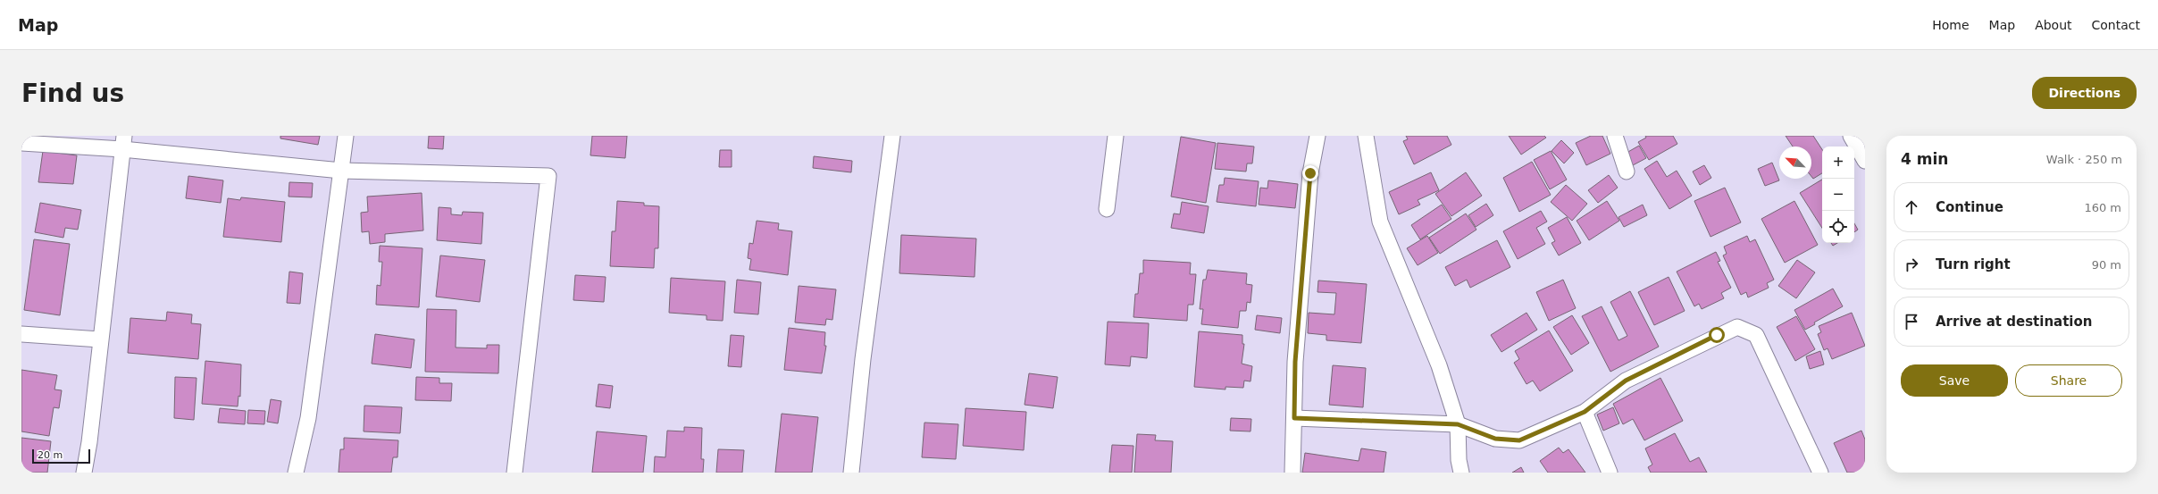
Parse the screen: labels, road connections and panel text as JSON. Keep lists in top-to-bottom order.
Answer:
{
  "scale_bar": "20 m",
  "north": "top left",
  "page": {
    "header": "Map",
    "nav": [
      "Home",
      "Map",
      "About",
      "Contact"
    ],
    "buttons": [
      "Directions",
      ["Save", "Share"]
    ],
    "title": "Find us",
    "heading": ["4 min", "Walk · 250 m"],
    "map_buttons": ["+", "−"],
    "list": [
      ["Continue", "160 m"],
      ["Turn right", "90 m"],
      "Arrive at destination"
    ],
    "scale": "20 m"
  }
}
